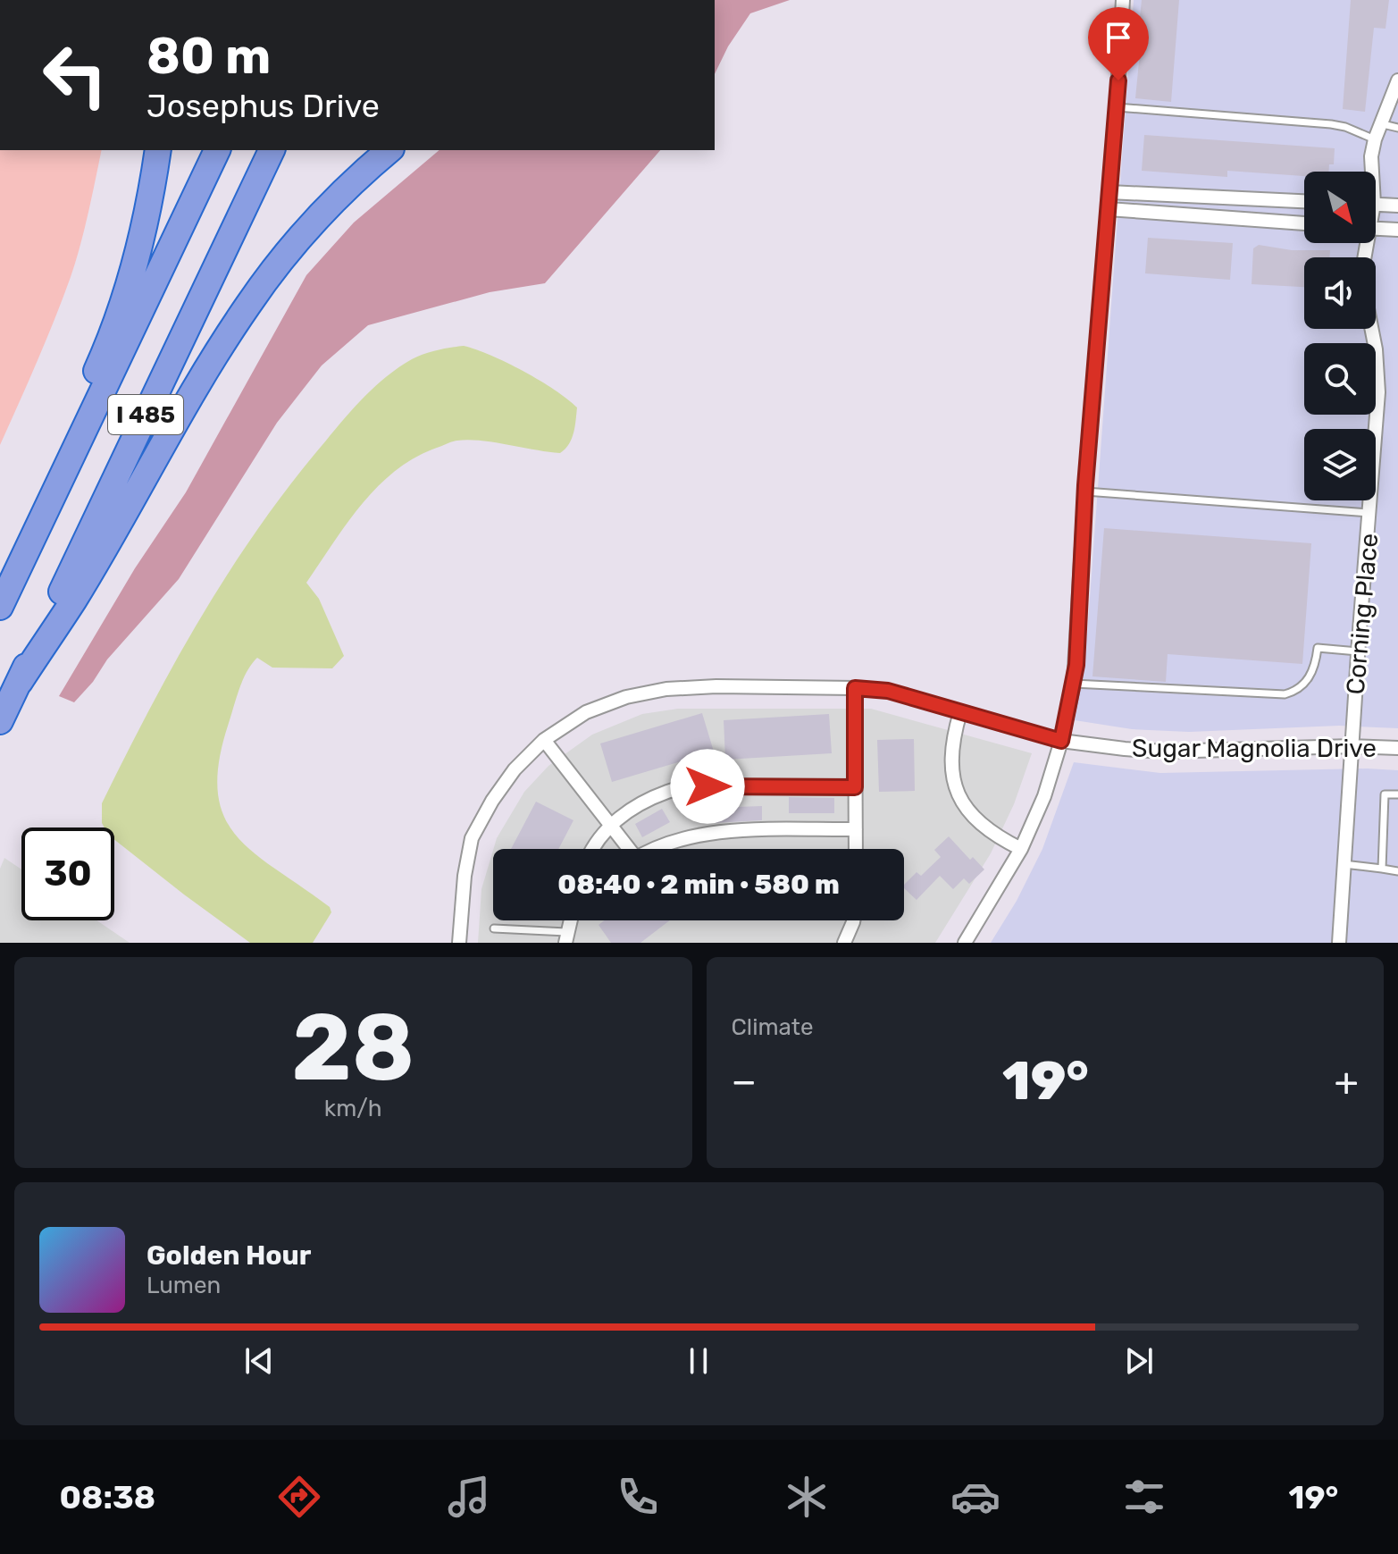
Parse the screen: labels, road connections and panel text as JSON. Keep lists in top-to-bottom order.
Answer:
{
  "streets": {
    "highway": ["I 485"],
    "street": ["Corning Place", "Sugar Magnolia Drive"]
  },
  "crossings": [
    ["Corning Place", "Sugar Magnolia Drive"]
  ],
  "north": "bottom right",
  "page": {
    "turn": ["80 m", "Josephus Drive"],
    "limit": "30",
    "trip": "08:40 · 2 min · 580 m",
    "tile": [
      ["28", "km/h"],
      "Climate"
    ],
    "heat": ["−", "19°", "+"],
    "song": ["Golden Hour", "Lumen"],
    "tabs": ["08:38", "19°"]
  }
}
